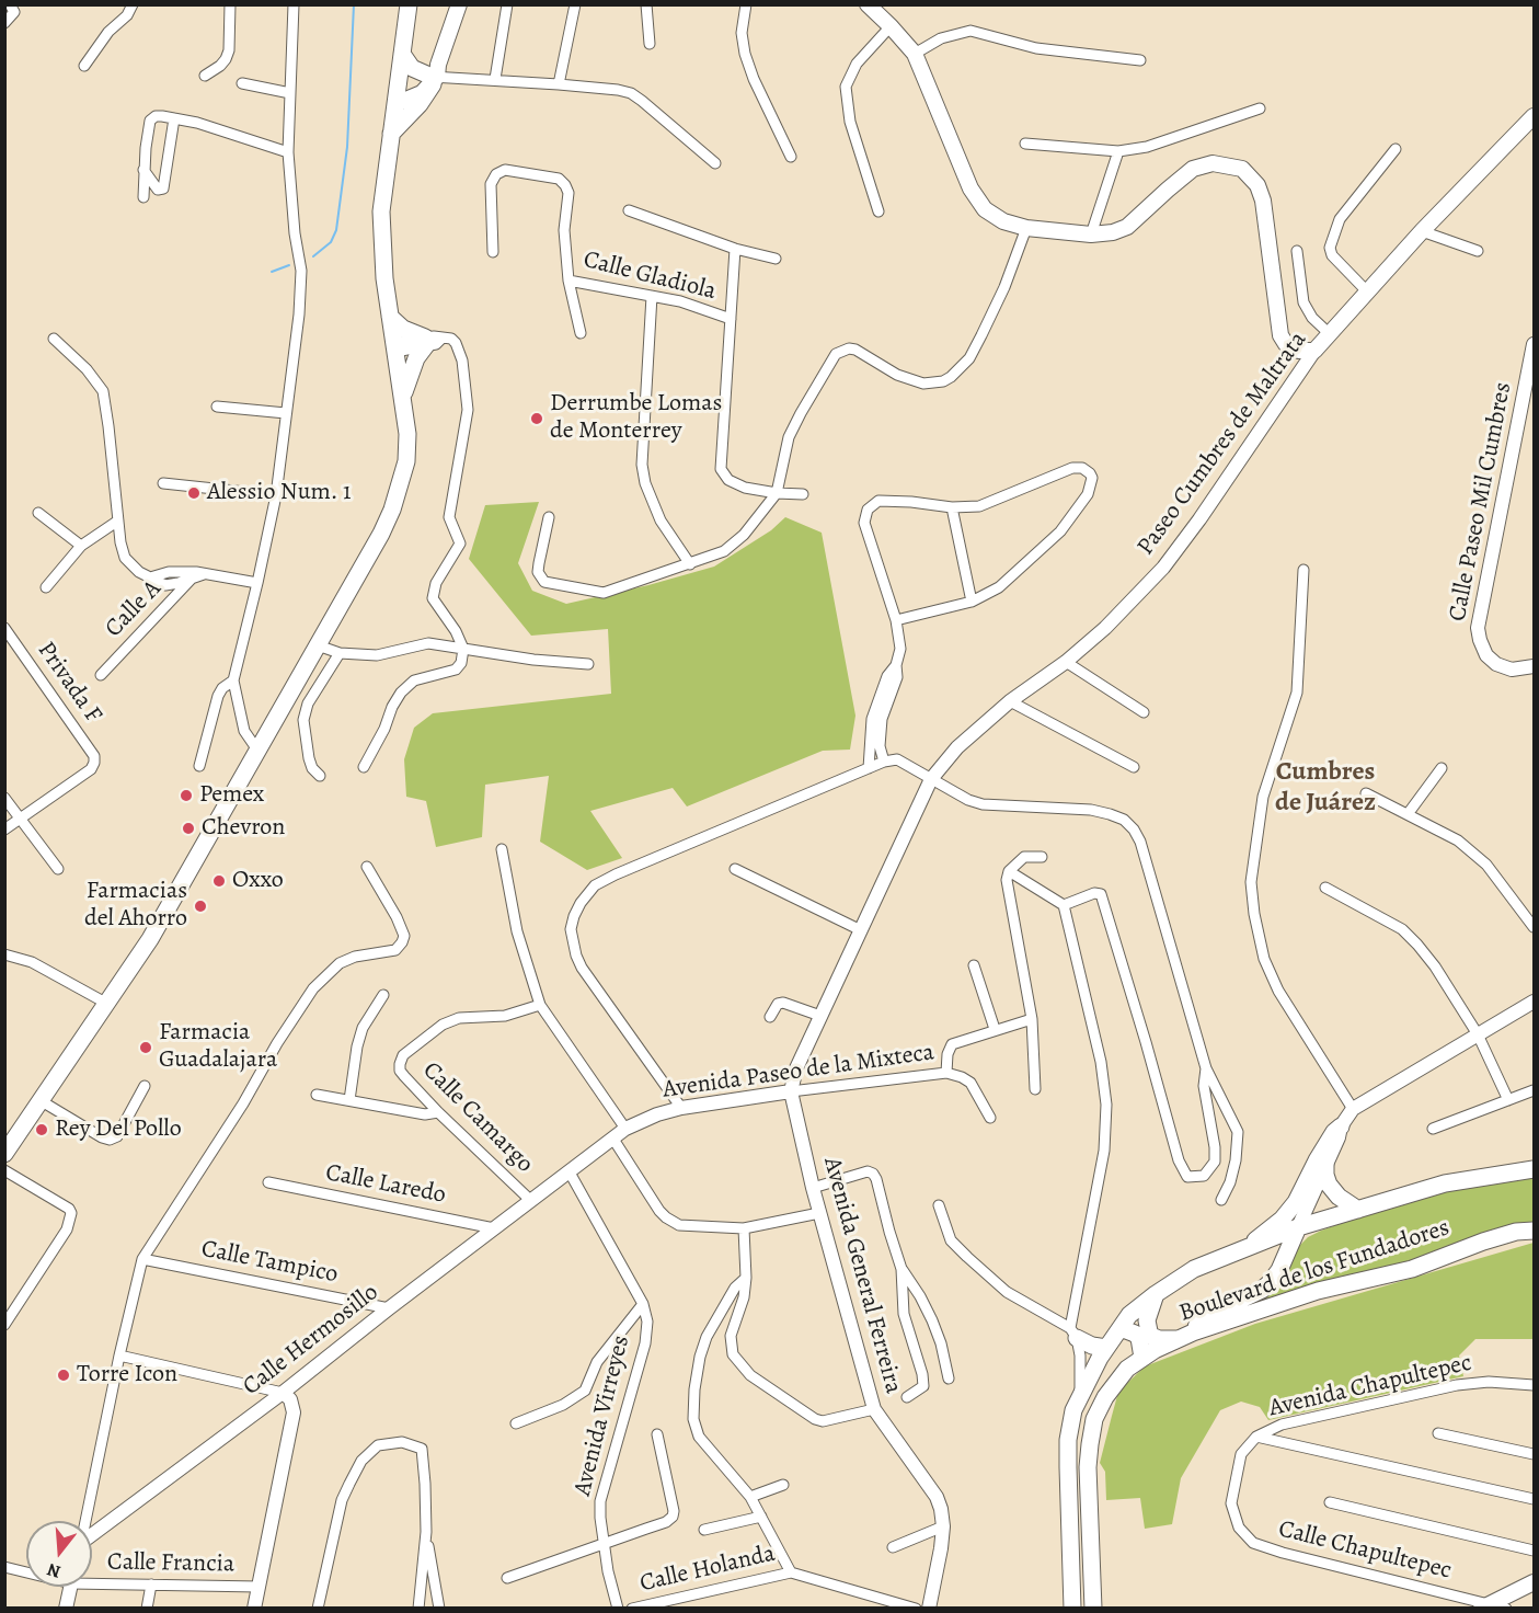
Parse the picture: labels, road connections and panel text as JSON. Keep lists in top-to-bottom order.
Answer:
{
  "streets": {
    "main road": ["Paseo Cumbres de Maltrata", "Boulevard de los Fundadores"],
    "street": [
      "Calle Gladiola",
      "Calle Paseo Mil Cumbres",
      "Calle A",
      "Privada F",
      "Avenida Paseo de la Mixteca",
      "Calle Camargo",
      "Calle Laredo",
      "Calle Tampico",
      "Avenida General Ferreira",
      "Calle Hermosillo",
      "Avenida Chapultepec",
      "Avenida Virreyes",
      "Calle Chapultepec",
      "Calle Francia",
      "Calle Holanda"
    ]
  },
  "crossings": [
    ["Paseo Cumbres de Maltrata", "Avenida Paseo de la Mixteca"],
    ["Paseo Cumbres de Maltrata", "Avenida General Ferreira"],
    ["Avenida Paseo de la Mixteca", "Avenida General Ferreira"],
    ["Avenida Paseo de la Mixteca", "Calle Hermosillo"],
    ["Avenida Paseo de la Mixteca", "Avenida Virreyes"],
    ["Calle Camargo", "Calle Hermosillo"],
    ["Calle Laredo", "Calle Hermosillo"],
    ["Calle Tampico", "Calle Hermosillo"],
    ["Calle Hermosillo", "Avenida Virreyes"],
    ["Avenida Chapultepec", "Calle Chapultepec"]
  ],
  "districts": ["Cumbres de Juárez"],
  "places": [
    "Derrumbe Lomas de Monterrey",
    "Alessio Num. 1",
    "Pemex",
    "Chevron",
    "Oxxo",
    "Farmacias del Ahorro",
    "Farmacia Guadalajara",
    "Rey Del Pollo",
    "Torre Icon"
  ],
  "north": "bottom"
}
